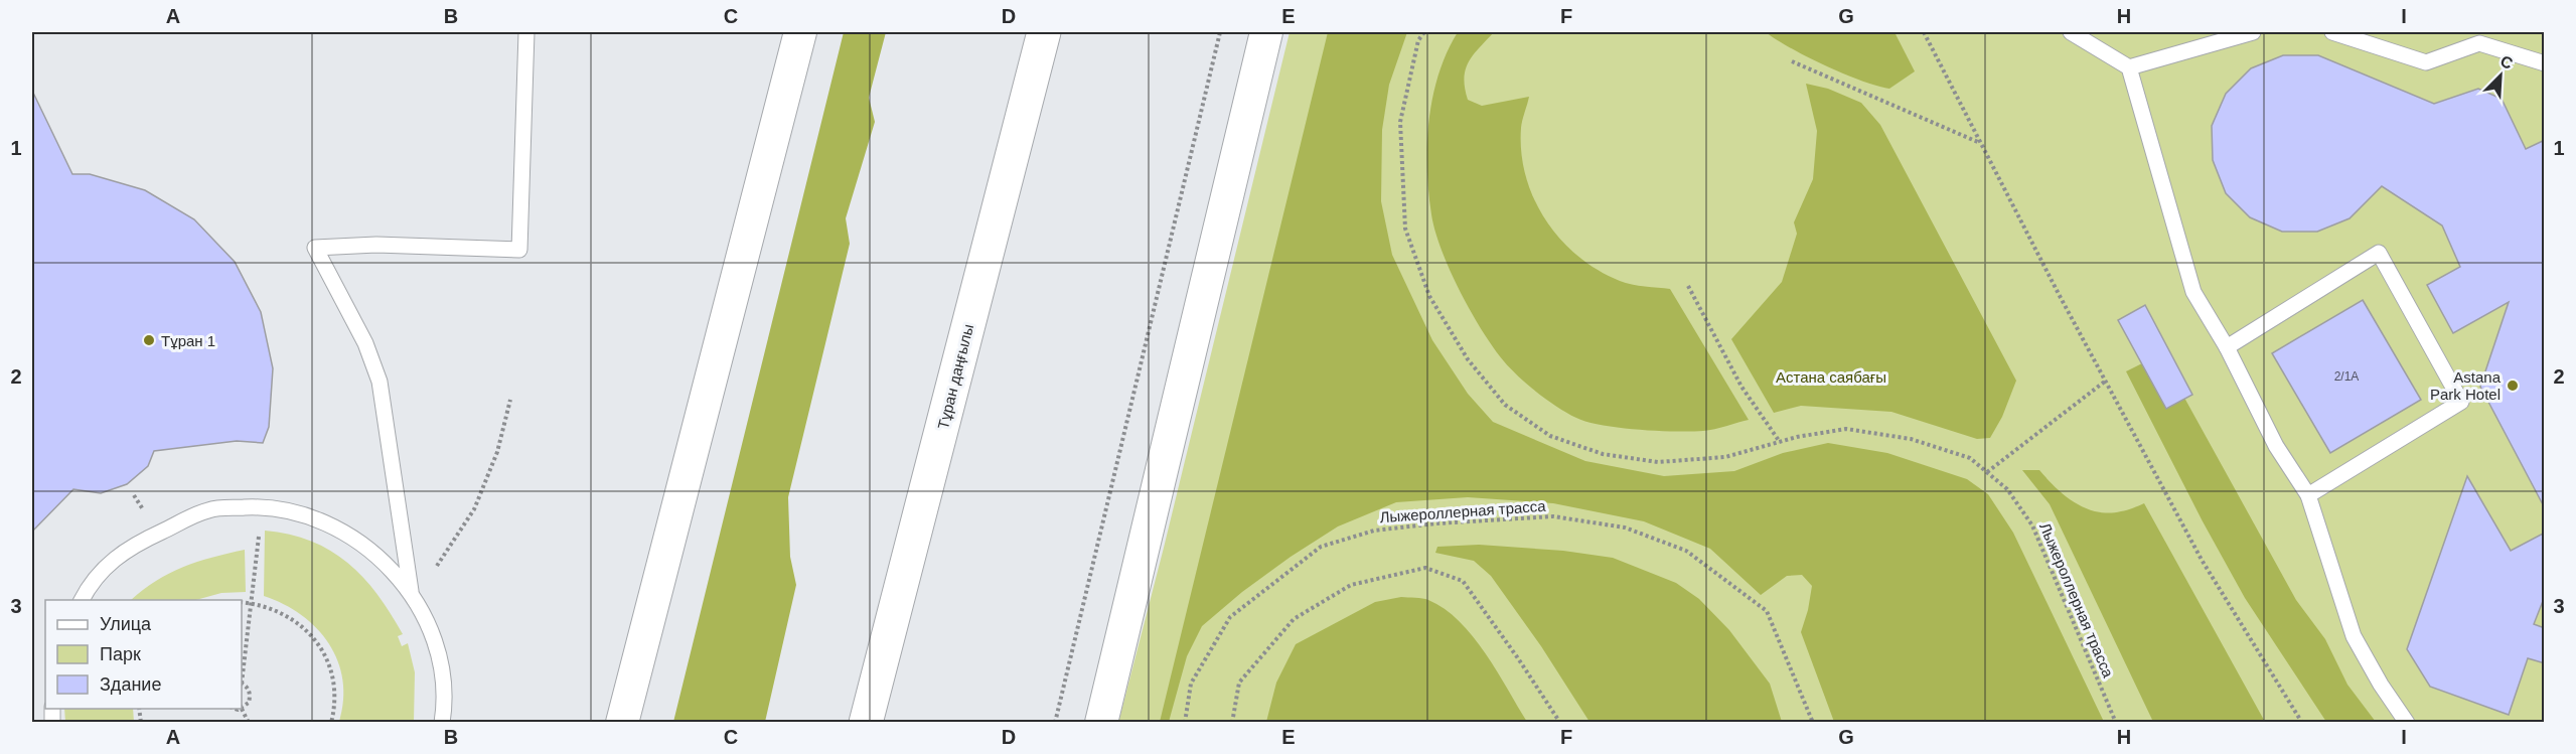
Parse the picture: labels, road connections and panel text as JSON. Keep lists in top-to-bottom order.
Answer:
{
  "streets": {
    "main road": ["Тұран даңғылы"],
    "path": ["Лыжероллерная трасса"]
  },
  "parks": ["Астана саябағы"],
  "places": ["Тұран 1", "Astana Park Hotel"],
  "house_numbers": ["2/1А"],
  "legend": ["Улица", "Парк", "Здание"],
  "north": "top right",
  "grid": {
    "columns": [
      "A",
      "B",
      "C",
      "D",
      "E",
      "F",
      "G",
      "H",
      "I"
    ],
    "rows": ["1", "2", "3"]
  }
}
